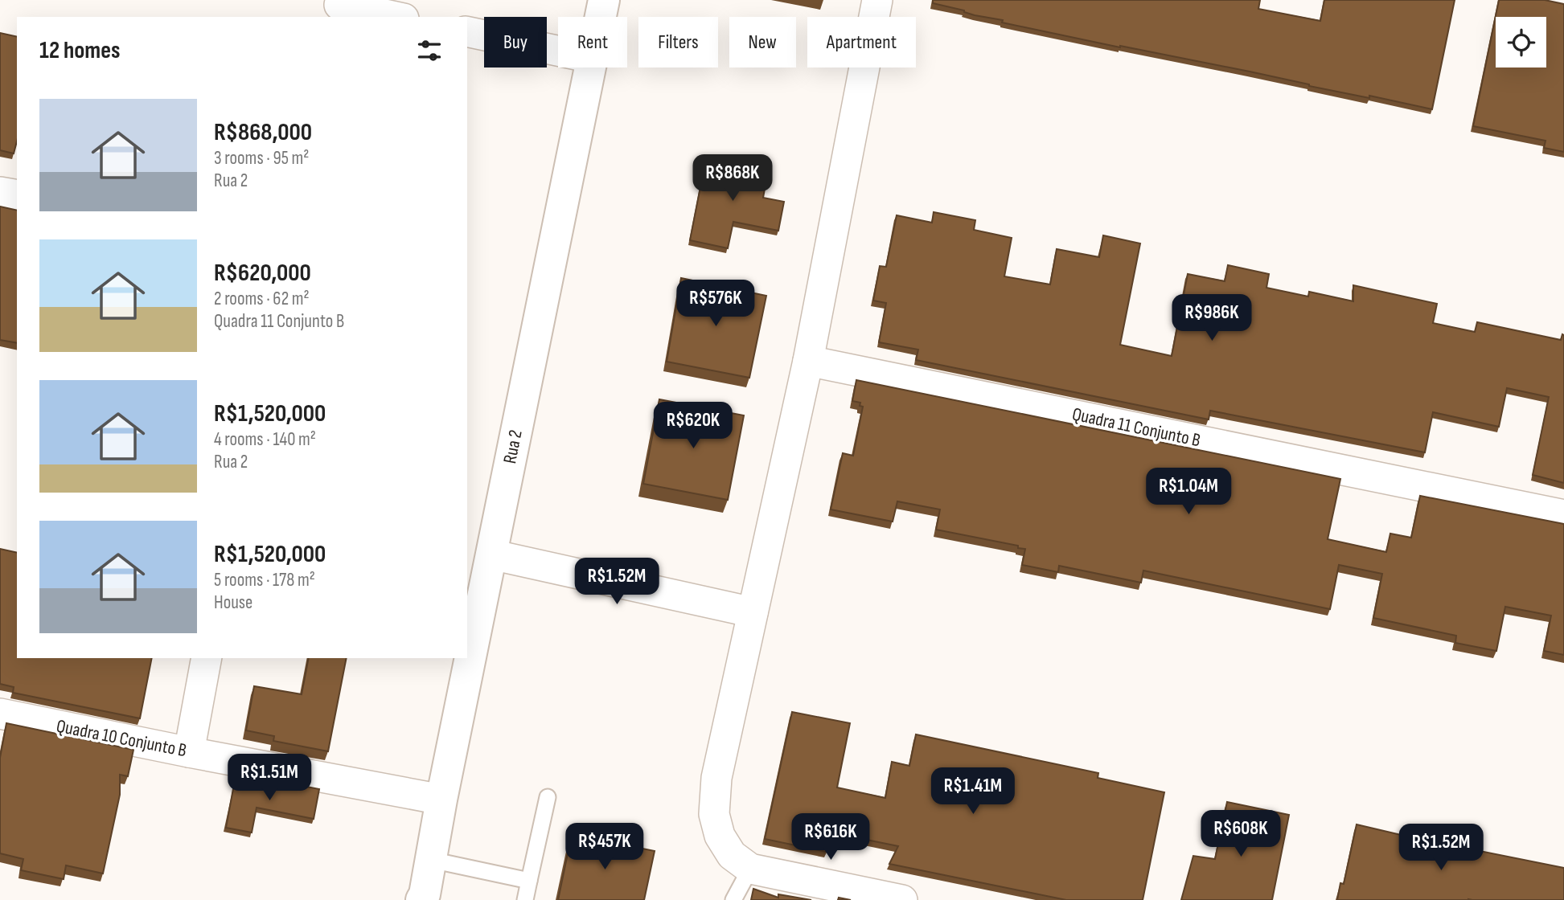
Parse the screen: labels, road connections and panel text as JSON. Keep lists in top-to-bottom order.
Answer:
{
  "streets": {
    "street": ["Quadra 11 Conjunto B", "Rua 2", "Quadra 10 Conjunto B"]
  },
  "crossings": [
    ["Rua 2", "Quadra 10 Conjunto B"]
  ],
  "page": {
    "chip": [
      "Buy",
      "Rent",
      "Filters",
      "New",
      "Apartment"
    ],
    "heading": "12 homes",
    "list": [
      {
        "name": "R$868,000",
        "note": "3 rooms · 95 m² · Rua 2"
      },
      {
        "name": "R$620,000",
        "note": "2 rooms · 62 m² · Quadra 11 Conjunto B"
      },
      {
        "name": "R$1,520,000",
        "note": "4 rooms · 140 m² · Rua 2"
      },
      {
        "name": "R$1,520,000",
        "note": "5 rooms · 178 m² · House"
      }
    ],
    "price": [
      "R$868K",
      "R$576K",
      "R$986K",
      "R$620K",
      "R$1.04M",
      "R$1.52M",
      "R$1.51M",
      "R$1.41M",
      "R$608K",
      "R$616K",
      "R$457K",
      "R$1.52M"
    ]
  }
}
